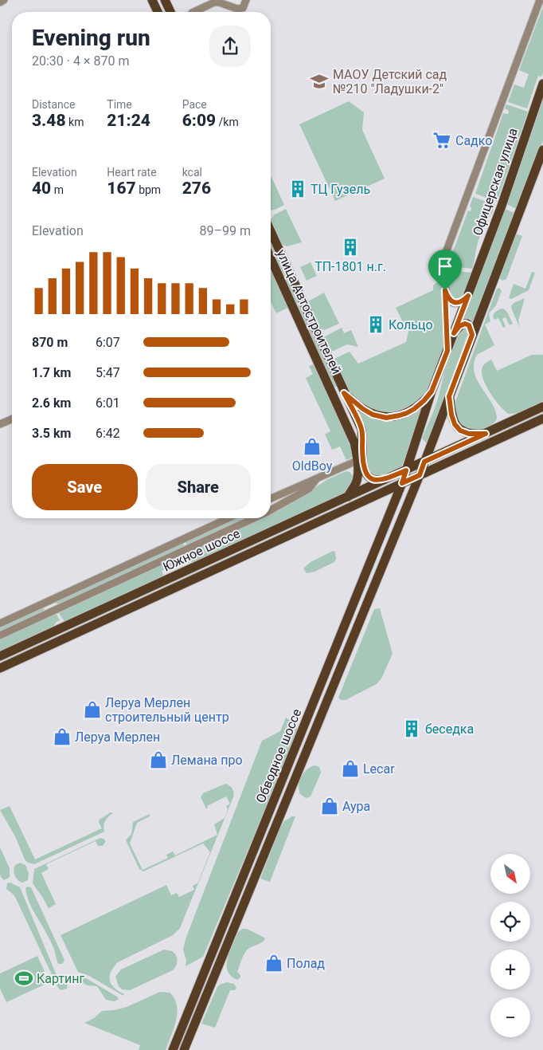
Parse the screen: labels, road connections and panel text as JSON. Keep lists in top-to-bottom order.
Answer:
{
  "streets": {
    "main road": [
      "Офицерская улица",
      "улица Автостроителей",
      "Южное шоссе",
      "Обводное шоссе"
    ]
  },
  "crossings": [
    ["Офицерская улица", "улица Автостроителей"],
    ["Офицерская улица", "Южное шоссе"],
    ["Офицерская улица", "Обводное шоссе"],
    ["улица Автостроителей", "Южное шоссе"],
    ["Южное шоссе", "Обводное шоссе"]
  ],
  "places": {
    "school or university": ["МАОУ Детский сад №210 \"Ладушки-2\""],
    "supermarket": ["Садко"],
    "building": [
      "ТЦ Гузель",
      "ТП-1801 н.г.",
      "Кольцо",
      "беседка"
    ],
    "shop": [
      "OldBoy",
      "Леруа Мерлен строительный центр",
      "Леруа Мерлен",
      "Лемана про",
      "Lecar",
      "Аура",
      "Полад"
    ],
    "sports": ["Картинг"]
  },
  "north": "bottom right",
  "page": {
    "heading": ["Evening run", "20:30 · 4 × 870 m"],
    "stats": [
      ["Distance", "3.48 km"],
      ["Time", "21:24"],
      ["Pace", "6:09 /km"],
      ["Elevation", "40 m"],
      ["Heart rate", "167 bpm"],
      ["kcal", "276"]
    ],
    "chart": ["Elevation", "89–99 m"],
    "list": [
      {
        "name": "870 m",
        "note": "6:07"
      },
      {
        "name": "1.7 km",
        "note": "5:47"
      },
      {
        "name": "2.6 km",
        "note": "6:01"
      },
      {
        "name": "3.5 km",
        "note": "6:42"
      }
    ],
    "buttons": ["Save", "Share"],
    "map_buttons": ["+", "−"]
  }
}
